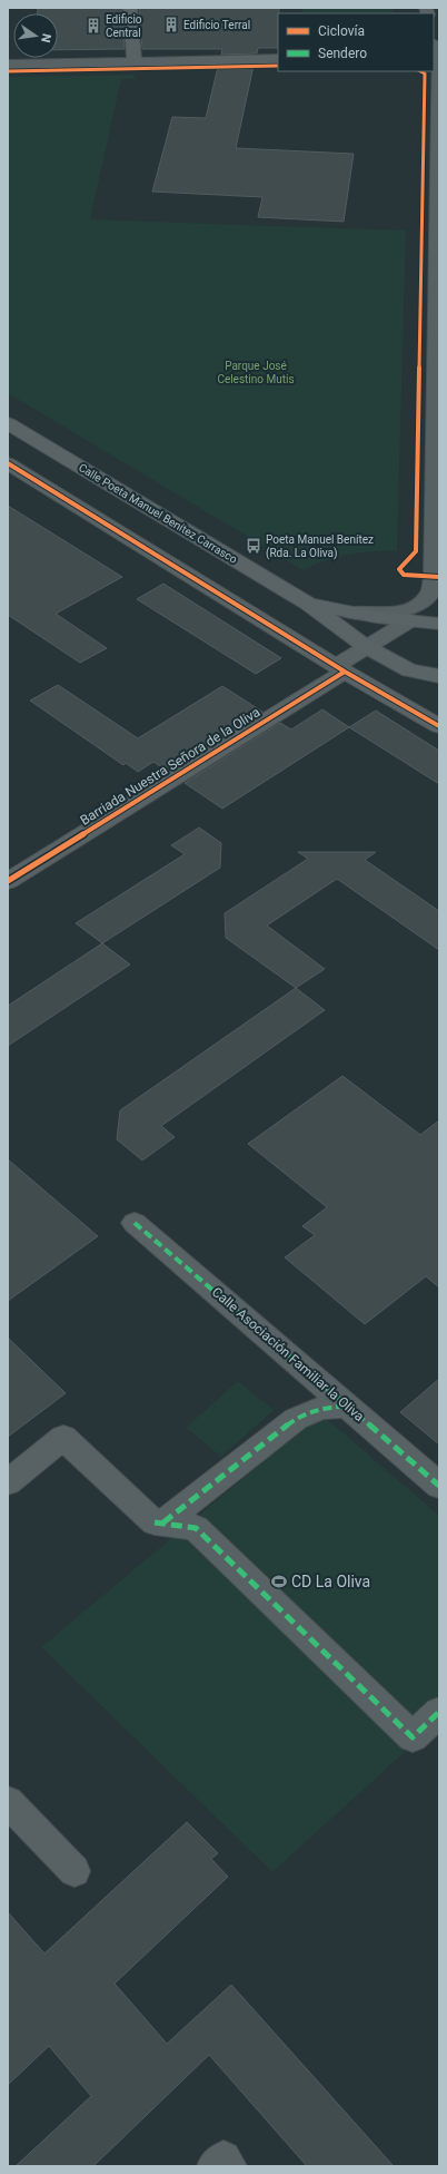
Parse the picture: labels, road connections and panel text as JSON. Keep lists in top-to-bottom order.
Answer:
{
  "streets": {
    "main road": ["Calle Poeta Manuel Benítez Carrasco"],
    "street": ["Barriada Nuestra Señora de la Oliva", "Calle Asociación Familiar la Oliva"]
  },
  "crossings": [
    ["Calle Poeta Manuel Benítez Carrasco", "Barriada Nuestra Señora de la Oliva"]
  ],
  "parks": ["Parque José Celestino Mutis"],
  "places": {
    "building": ["Edificio Terral", "Edificio Central"],
    "bus stop": ["Poeta Manuel Benítez (Rda. La Oliva)"],
    "sports": ["CD La Oliva"]
  },
  "legend": ["Ciclovía", "Sendero"],
  "north": "right"
}
